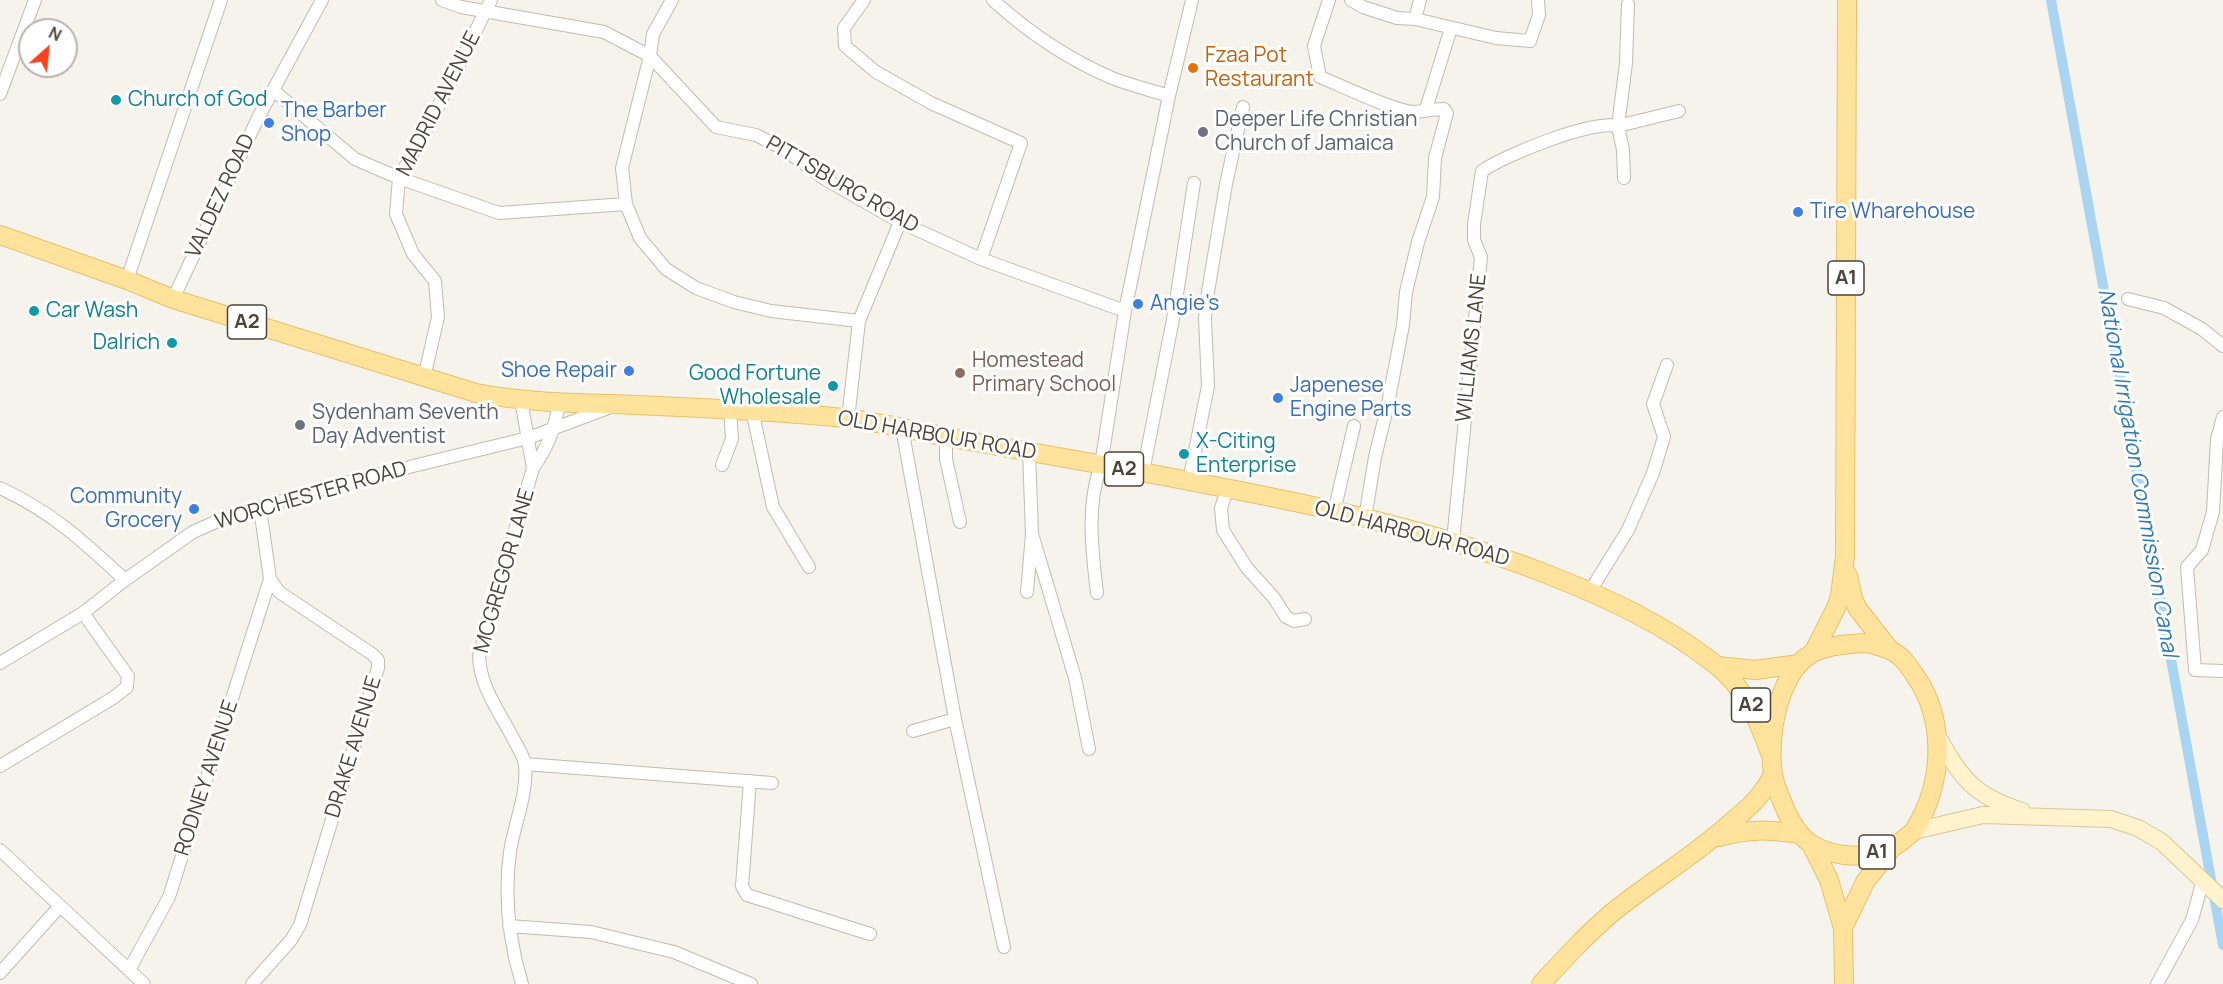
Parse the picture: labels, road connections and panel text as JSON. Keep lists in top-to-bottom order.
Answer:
{
  "streets": {
    "main road": ["A1", "A2", "OLD HARBOUR ROAD"],
    "street": [
      "MADRID AVENUE",
      "PITTSBURG ROAD",
      "VALDEZ ROAD",
      "WILLIAMS LANE",
      "WORCHESTER ROAD",
      "MCGREGOR LANE",
      "DRAKE AVENUE",
      "RODNEY AVENUE"
    ]
  },
  "crossings": [
    ["MADRID AVENUE", "PITTSBURG ROAD"],
    ["MADRID AVENUE", "OLD HARBOUR ROAD"],
    ["VALDEZ ROAD", "OLD HARBOUR ROAD"],
    ["A1", "OLD HARBOUR ROAD"],
    ["WILLIAMS LANE", "OLD HARBOUR ROAD"],
    ["OLD HARBOUR ROAD", "WORCHESTER ROAD"],
    ["OLD HARBOUR ROAD", "MCGREGOR LANE"],
    ["WORCHESTER ROAD", "MCGREGOR LANE"],
    ["DRAKE AVENUE", "RODNEY AVENUE"]
  ],
  "water": ["National Irrigation Commission Canal"],
  "places": [
    "Fzaa Pot Restaurant",
    "Church of God",
    "The Barber Shop",
    "Deeper Life Christian Church of Jamaica",
    "Tire Wharehouse",
    "Angie's",
    "Car Wash",
    "Dalrich",
    "Shoe Repair",
    "Homestead Primary School",
    "Good Fortune Wholesale",
    "Japenese Engine Parts",
    "Sydenham Seventh Day Adventist",
    "X-Citing Enterprise",
    "Community Grocery"
  ],
  "north": "top right"
}
